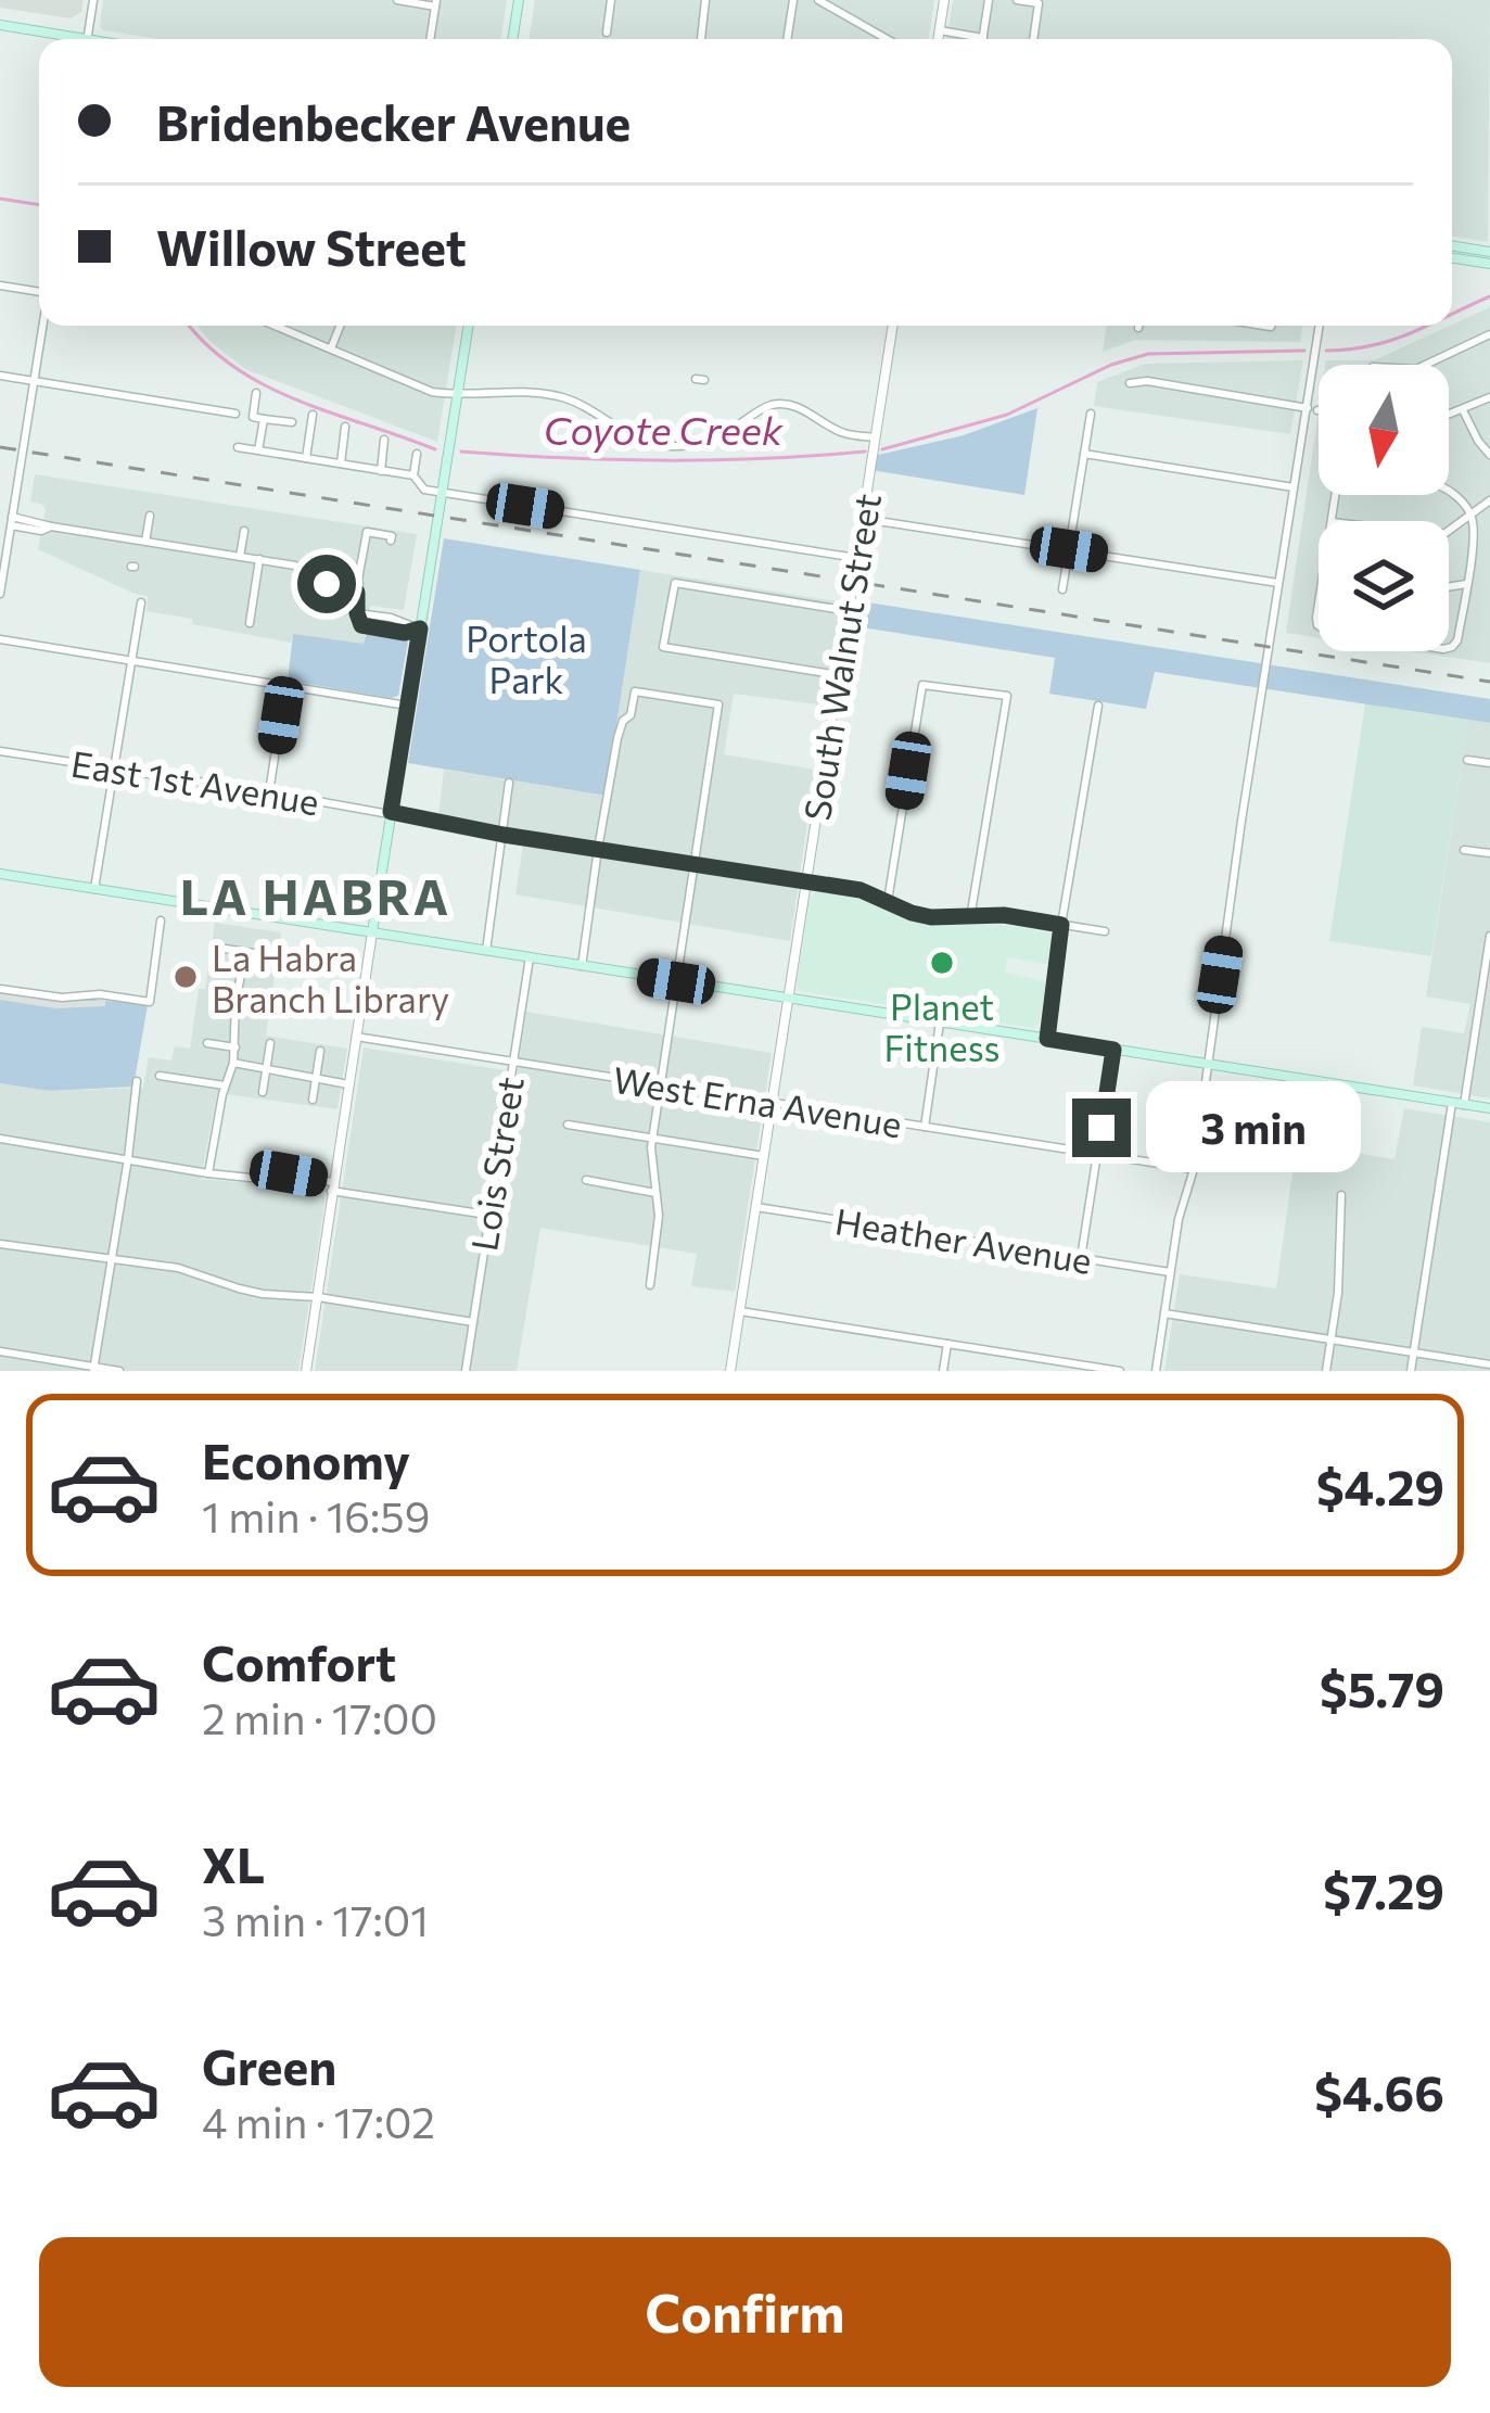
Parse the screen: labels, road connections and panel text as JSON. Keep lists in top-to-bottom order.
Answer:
{
  "streets": {
    "street": [
      "South Walnut Street",
      "East 1st Avenue",
      "West Erna Avenue",
      "Lois Street",
      "Heather Avenue"
    ]
  },
  "crossings": [
    ["South Walnut Street", "East 1st Avenue"],
    ["South Walnut Street", "West Erna Avenue"],
    ["South Walnut Street", "Heather Avenue"],
    ["West Erna Avenue", "Lois Street"]
  ],
  "districts": ["LA HABRA"],
  "water": ["Coyote Creek"],
  "parks": ["Portola Park"],
  "places": ["Planet Fitness", "La Habra Branch Library"],
  "north": "bottom",
  "page": {
    "banner": ["Bridenbecker Avenue", "Willow Street"],
    "bubble": "3 min",
    "list": [
      {
        "name": "Economy",
        "note": "1 min · 16:59",
        "value": "$4.29"
      },
      {
        "name": "Comfort",
        "note": "2 min · 17:00",
        "value": "$5.79"
      },
      {
        "name": "XL",
        "note": "3 min · 17:01",
        "value": "$7.29"
      },
      {
        "name": "Green",
        "note": "4 min · 17:02",
        "value": "$4.66"
      }
    ],
    "buttons": "Confirm"
  }
}
